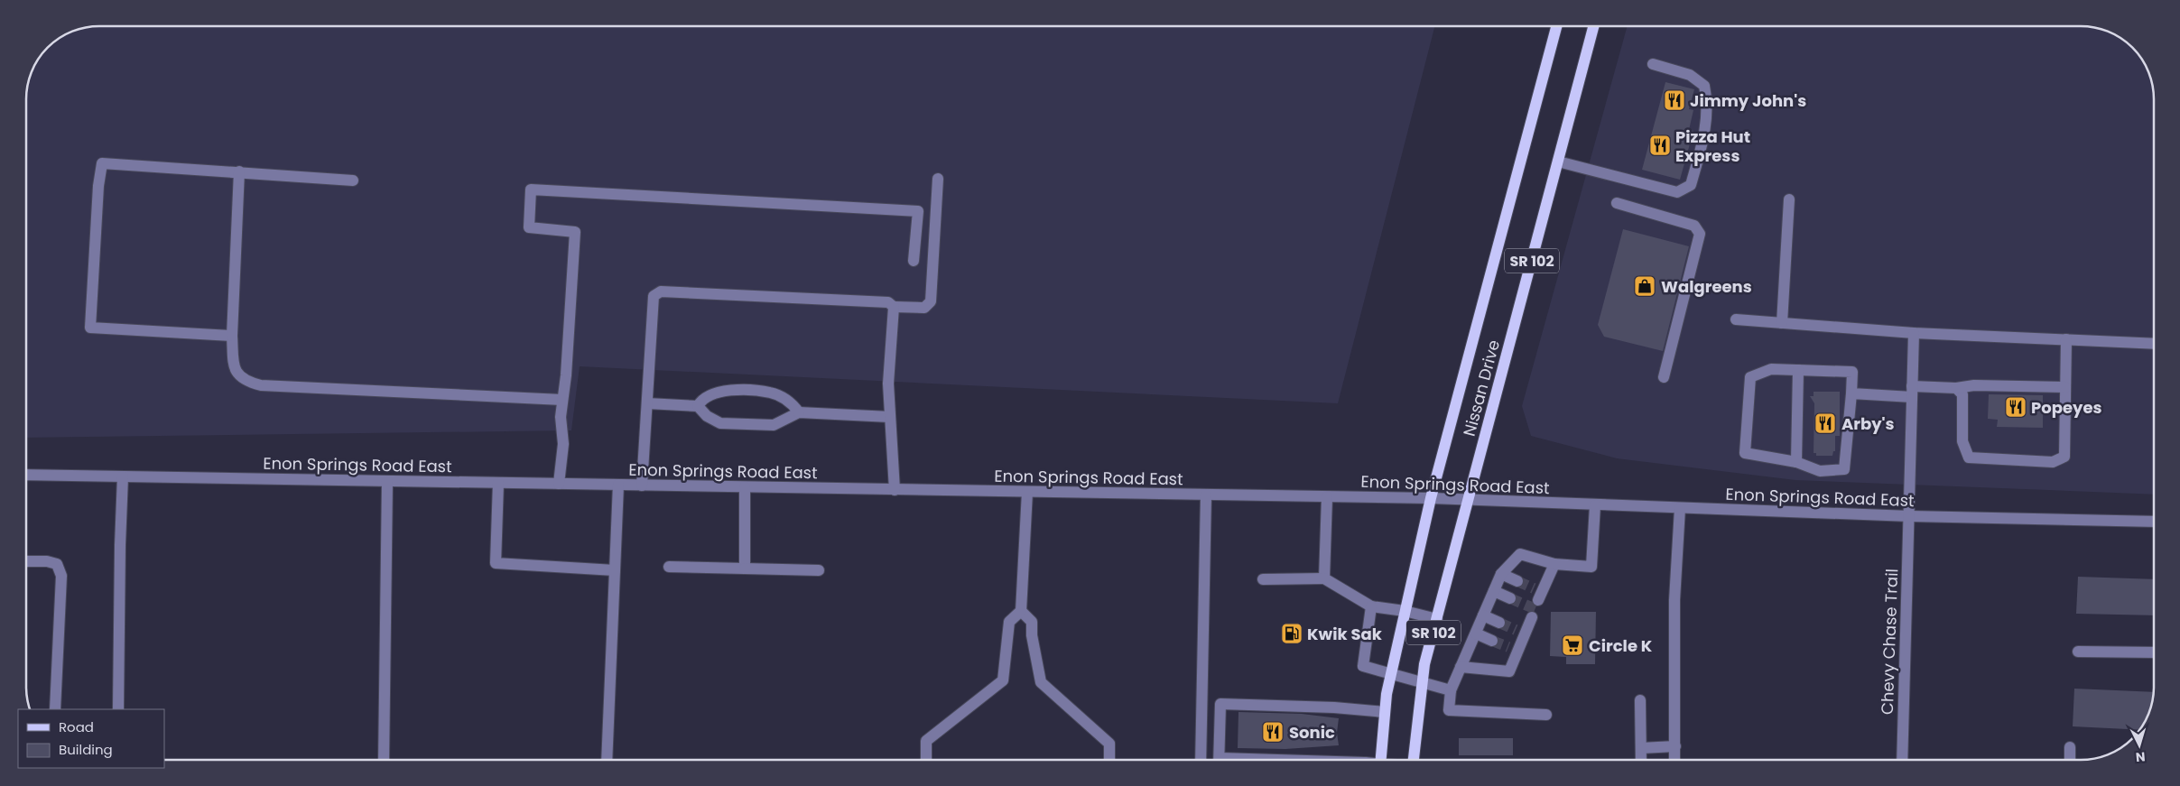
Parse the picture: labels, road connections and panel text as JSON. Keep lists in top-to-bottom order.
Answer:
{
  "streets": {
    "main road": ["SR 102", "Nissan Drive"],
    "street": ["Enon Springs Road East", "Chevy Chase Trail"]
  },
  "crossings": [
    ["Nissan Drive", "Enon Springs Road East"],
    ["Enon Springs Road East", "Chevy Chase Trail"]
  ],
  "places": {
    "restaurant": [
      "Jimmy John's",
      "Pizza Hut Express",
      "Popeyes",
      "Arby's",
      "Sonic"
    ],
    "shop": ["Walgreens"],
    "fuel station": ["Kwik Sak"],
    "supermarket": ["Circle K"]
  },
  "legend": ["Road", "Building"],
  "north": "bottom"
}
